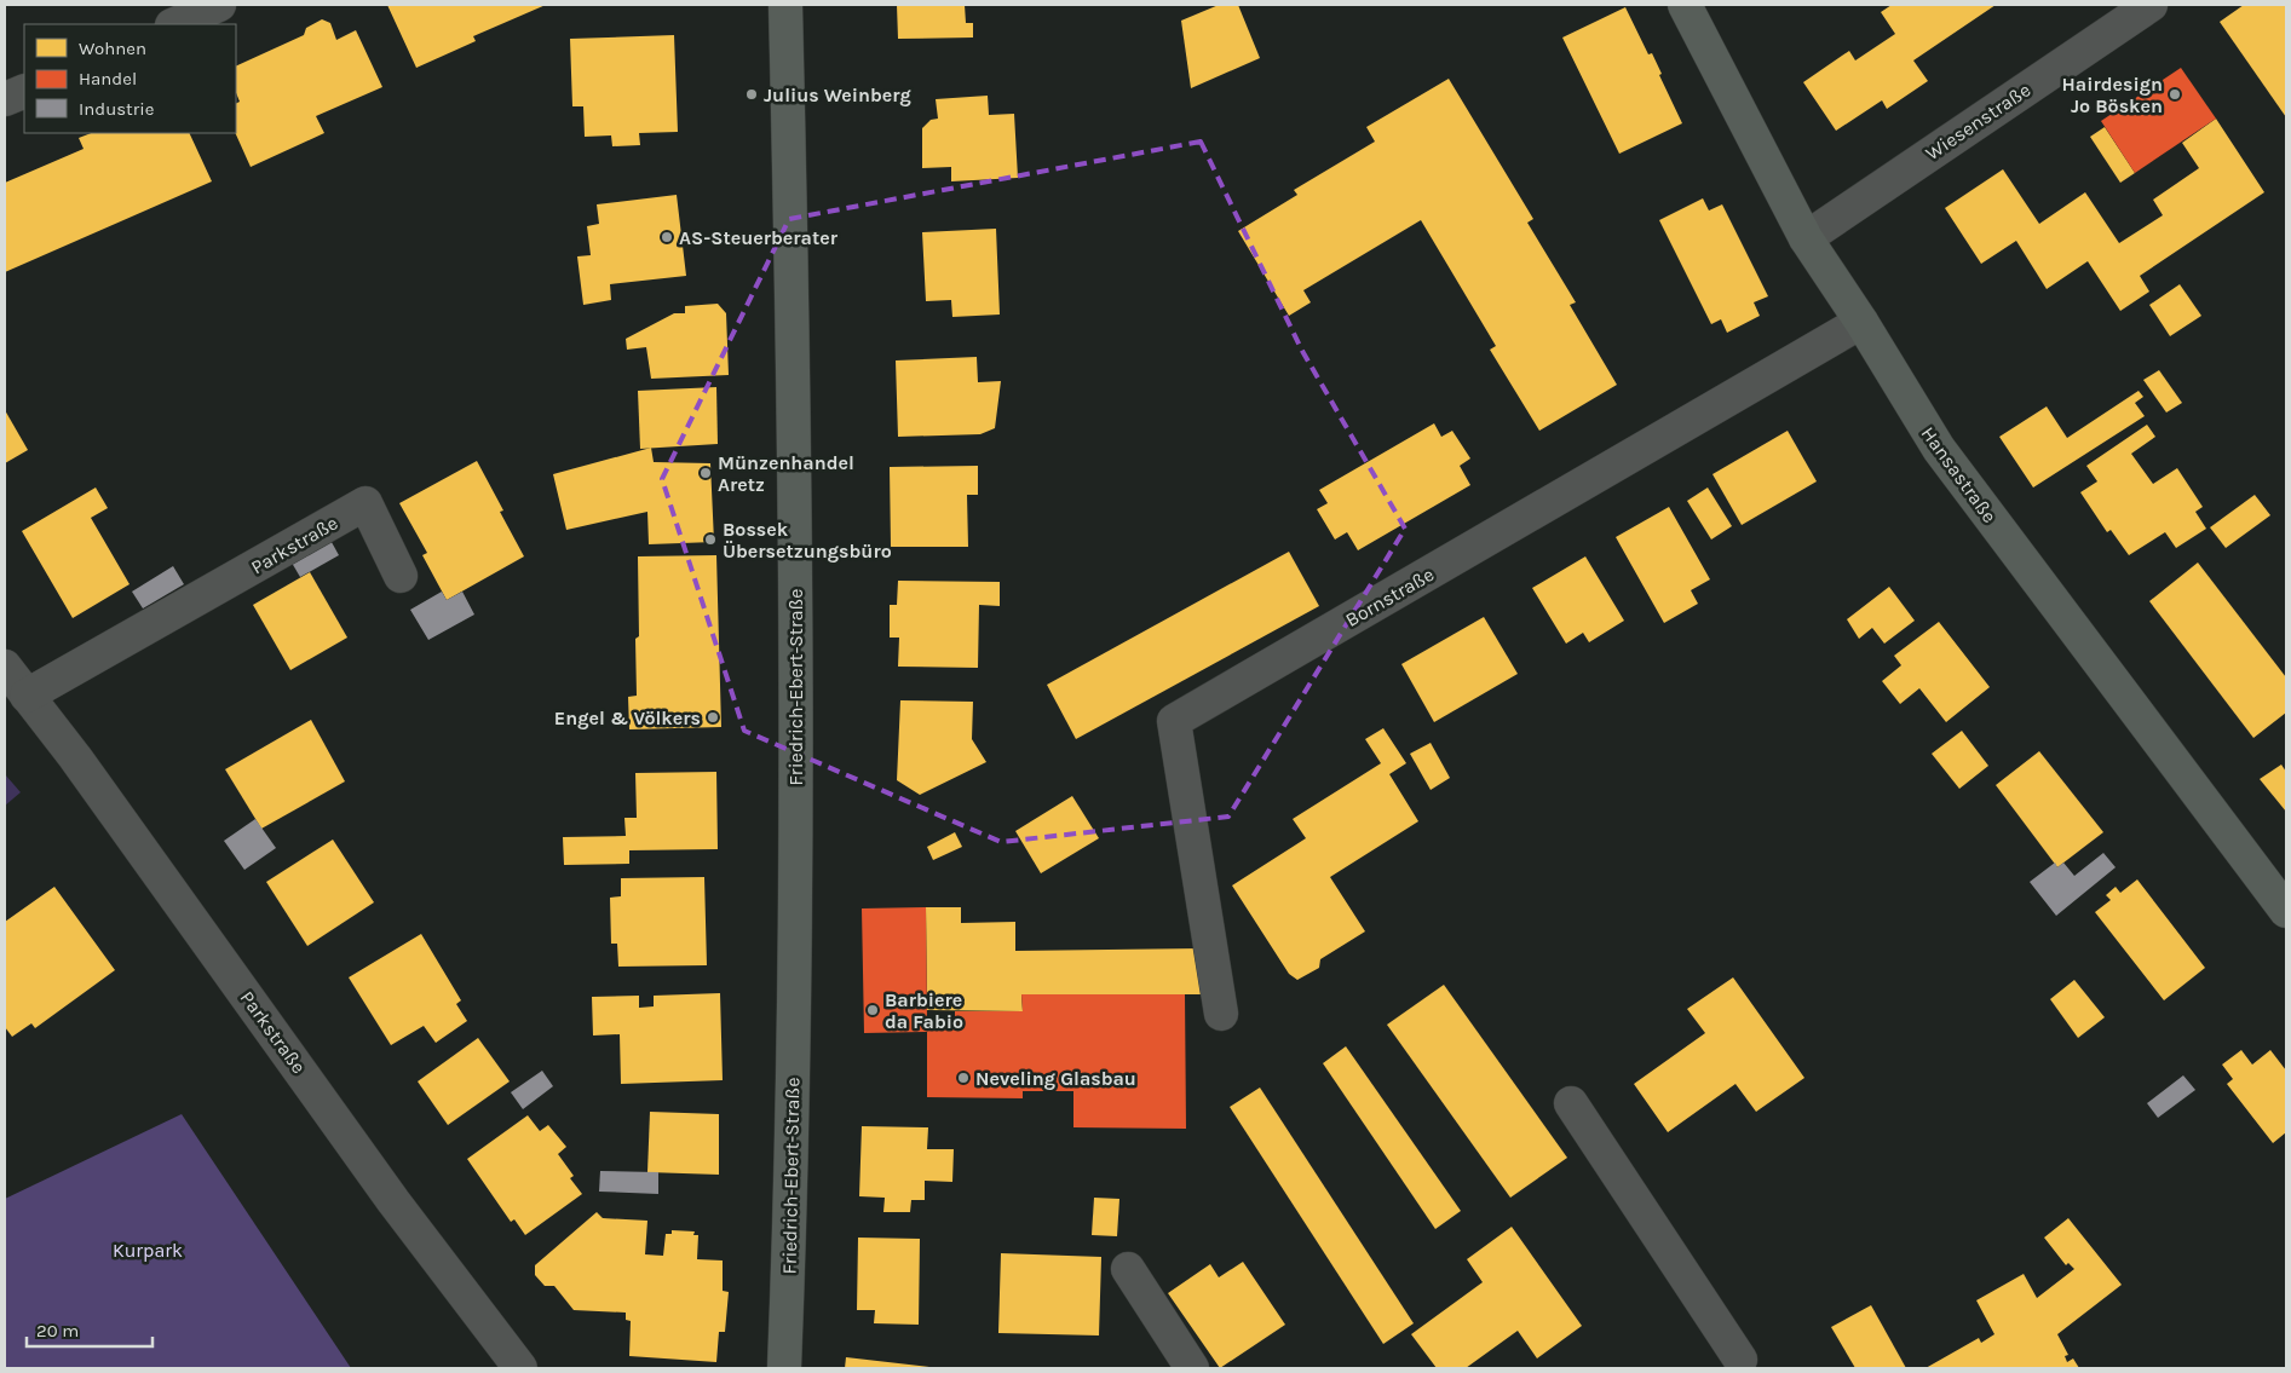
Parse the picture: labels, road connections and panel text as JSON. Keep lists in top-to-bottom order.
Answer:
{
  "streets": {
    "main road": ["Hansastraße", "Friedrich-Ebert-Straße"],
    "street": ["Wiesenstraße", "Parkstraße", "Bornstraße"]
  },
  "crossings": [
    ["Wiesenstraße", "Hansastraße"],
    ["Hansastraße", "Bornstraße"]
  ],
  "parks": ["Kurpark"],
  "places": [
    "Julius Weinberg",
    "Hairdesign Jo Bösken",
    "AS-Steuerberater",
    "Münzenhandel Aretz",
    "Bossek Übersetzungsbüro",
    "Engel & Völkers",
    "Barbiere da Fabio",
    "Neveling Glasbau"
  ],
  "legend": ["Wohnen", "Handel", "Industrie"],
  "scale_bar": "20 m"
}
